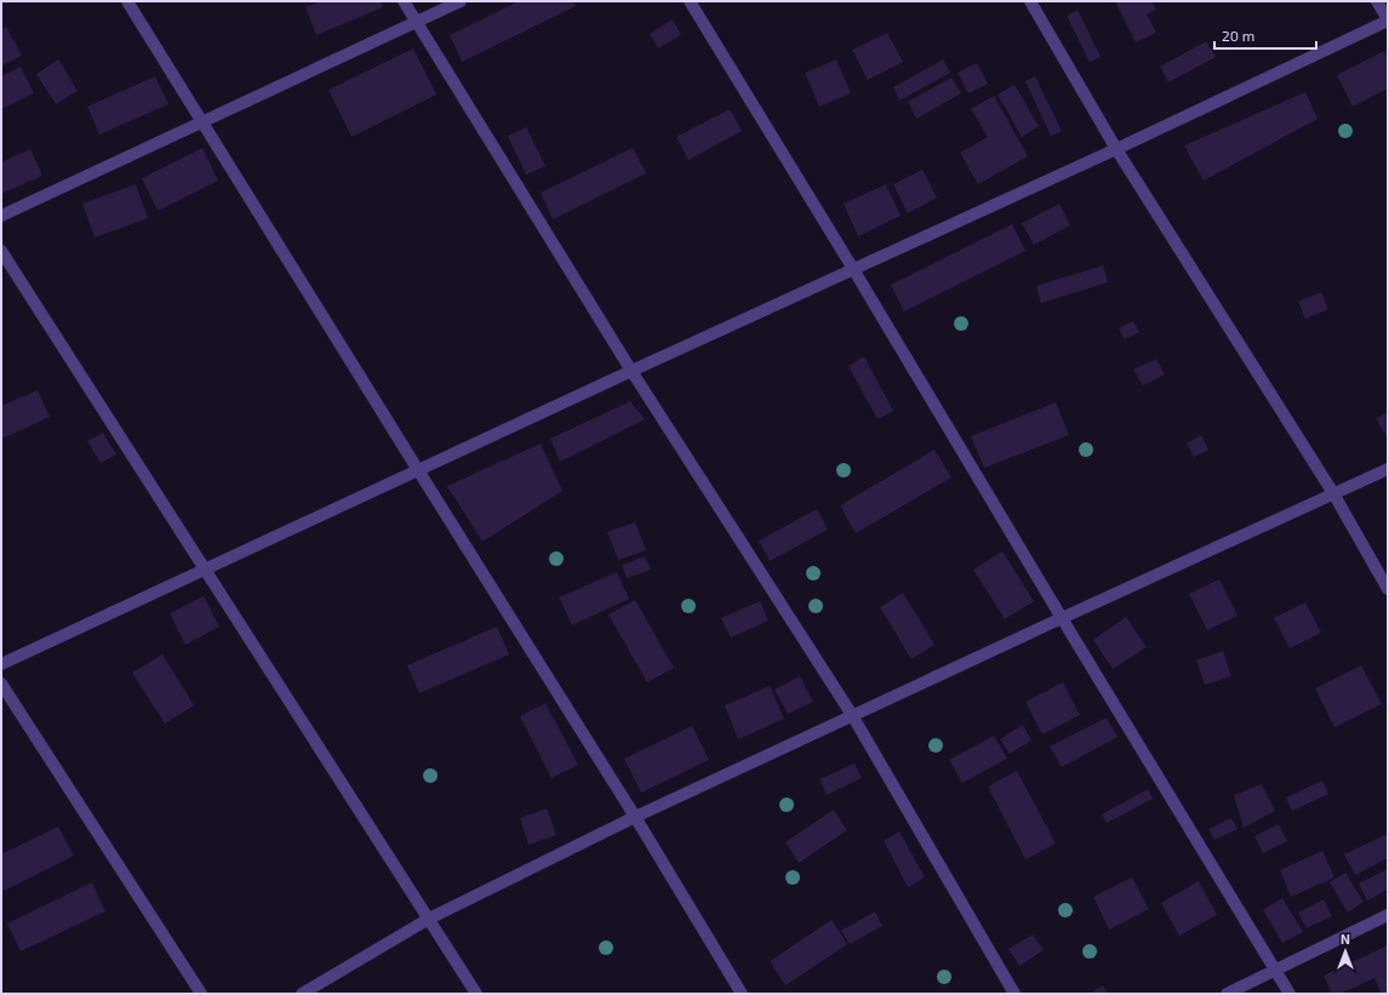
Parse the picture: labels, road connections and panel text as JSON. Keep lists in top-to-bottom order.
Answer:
{
  "scale_bar": "20 m",
  "north": "top"
}
